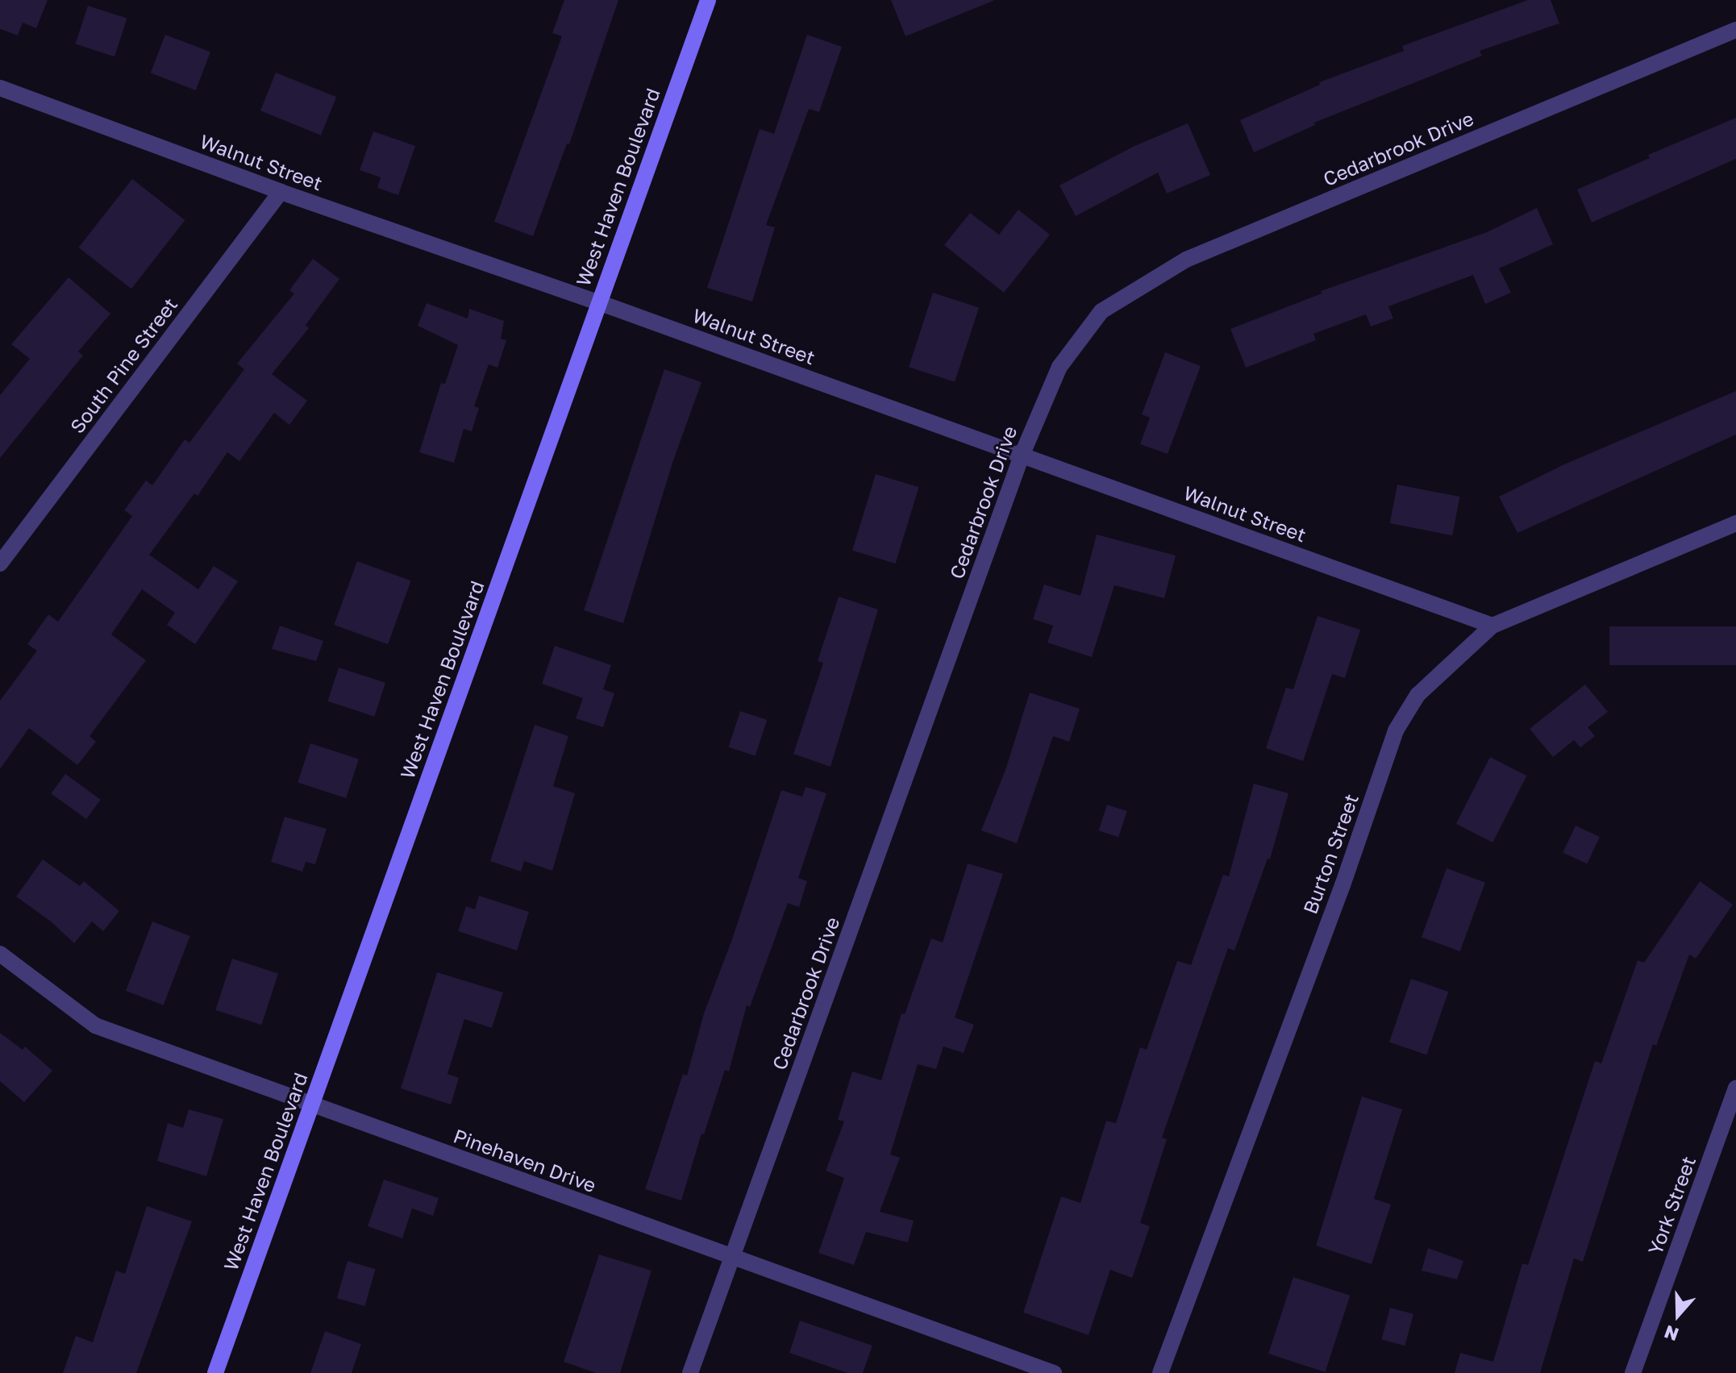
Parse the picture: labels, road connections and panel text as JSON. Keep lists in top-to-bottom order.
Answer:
{
  "streets": {
    "street": [
      "Cedarbrook Drive",
      "Walnut Street",
      "West Haven Boulevard",
      "South Pine Street",
      "Burton Street",
      "Pinehaven Drive",
      "York Street"
    ]
  },
  "crossings": [
    ["Cedarbrook Drive", "Walnut Street"],
    ["Cedarbrook Drive", "Pinehaven Drive"],
    ["Walnut Street", "West Haven Boulevard"],
    ["Walnut Street", "South Pine Street"],
    ["Walnut Street", "Burton Street"],
    ["West Haven Boulevard", "Pinehaven Drive"]
  ],
  "north": "bottom"
}
